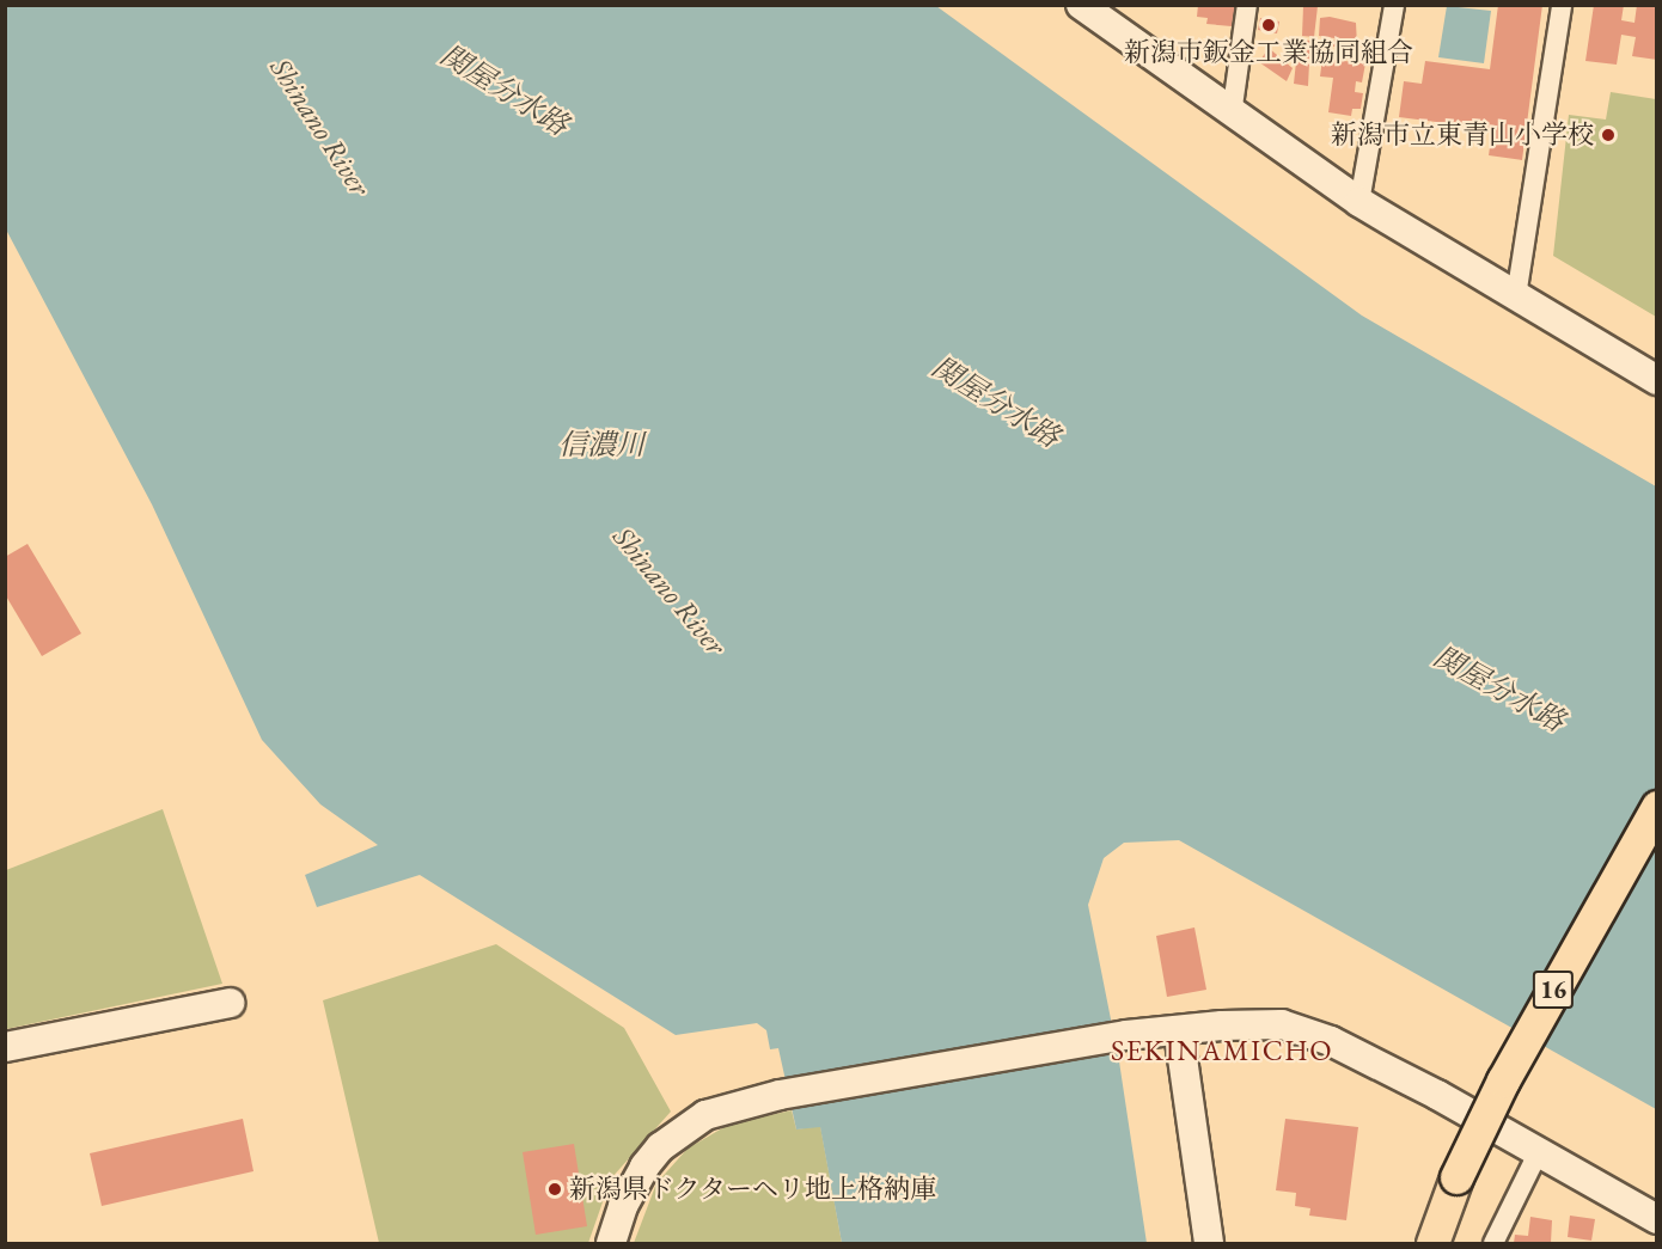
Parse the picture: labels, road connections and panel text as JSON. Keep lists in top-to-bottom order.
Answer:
{
  "streets": {
    "main road": ["16"]
  },
  "districts": ["SEKINAMICHO"],
  "water": ["関屋分水路", "Shinano River", "信濃川"],
  "places": ["新潟市鈑金工業協同組合", "新潟市立東青山小学校", "新潟県ドクターヘリ地上格納庫"]
}
